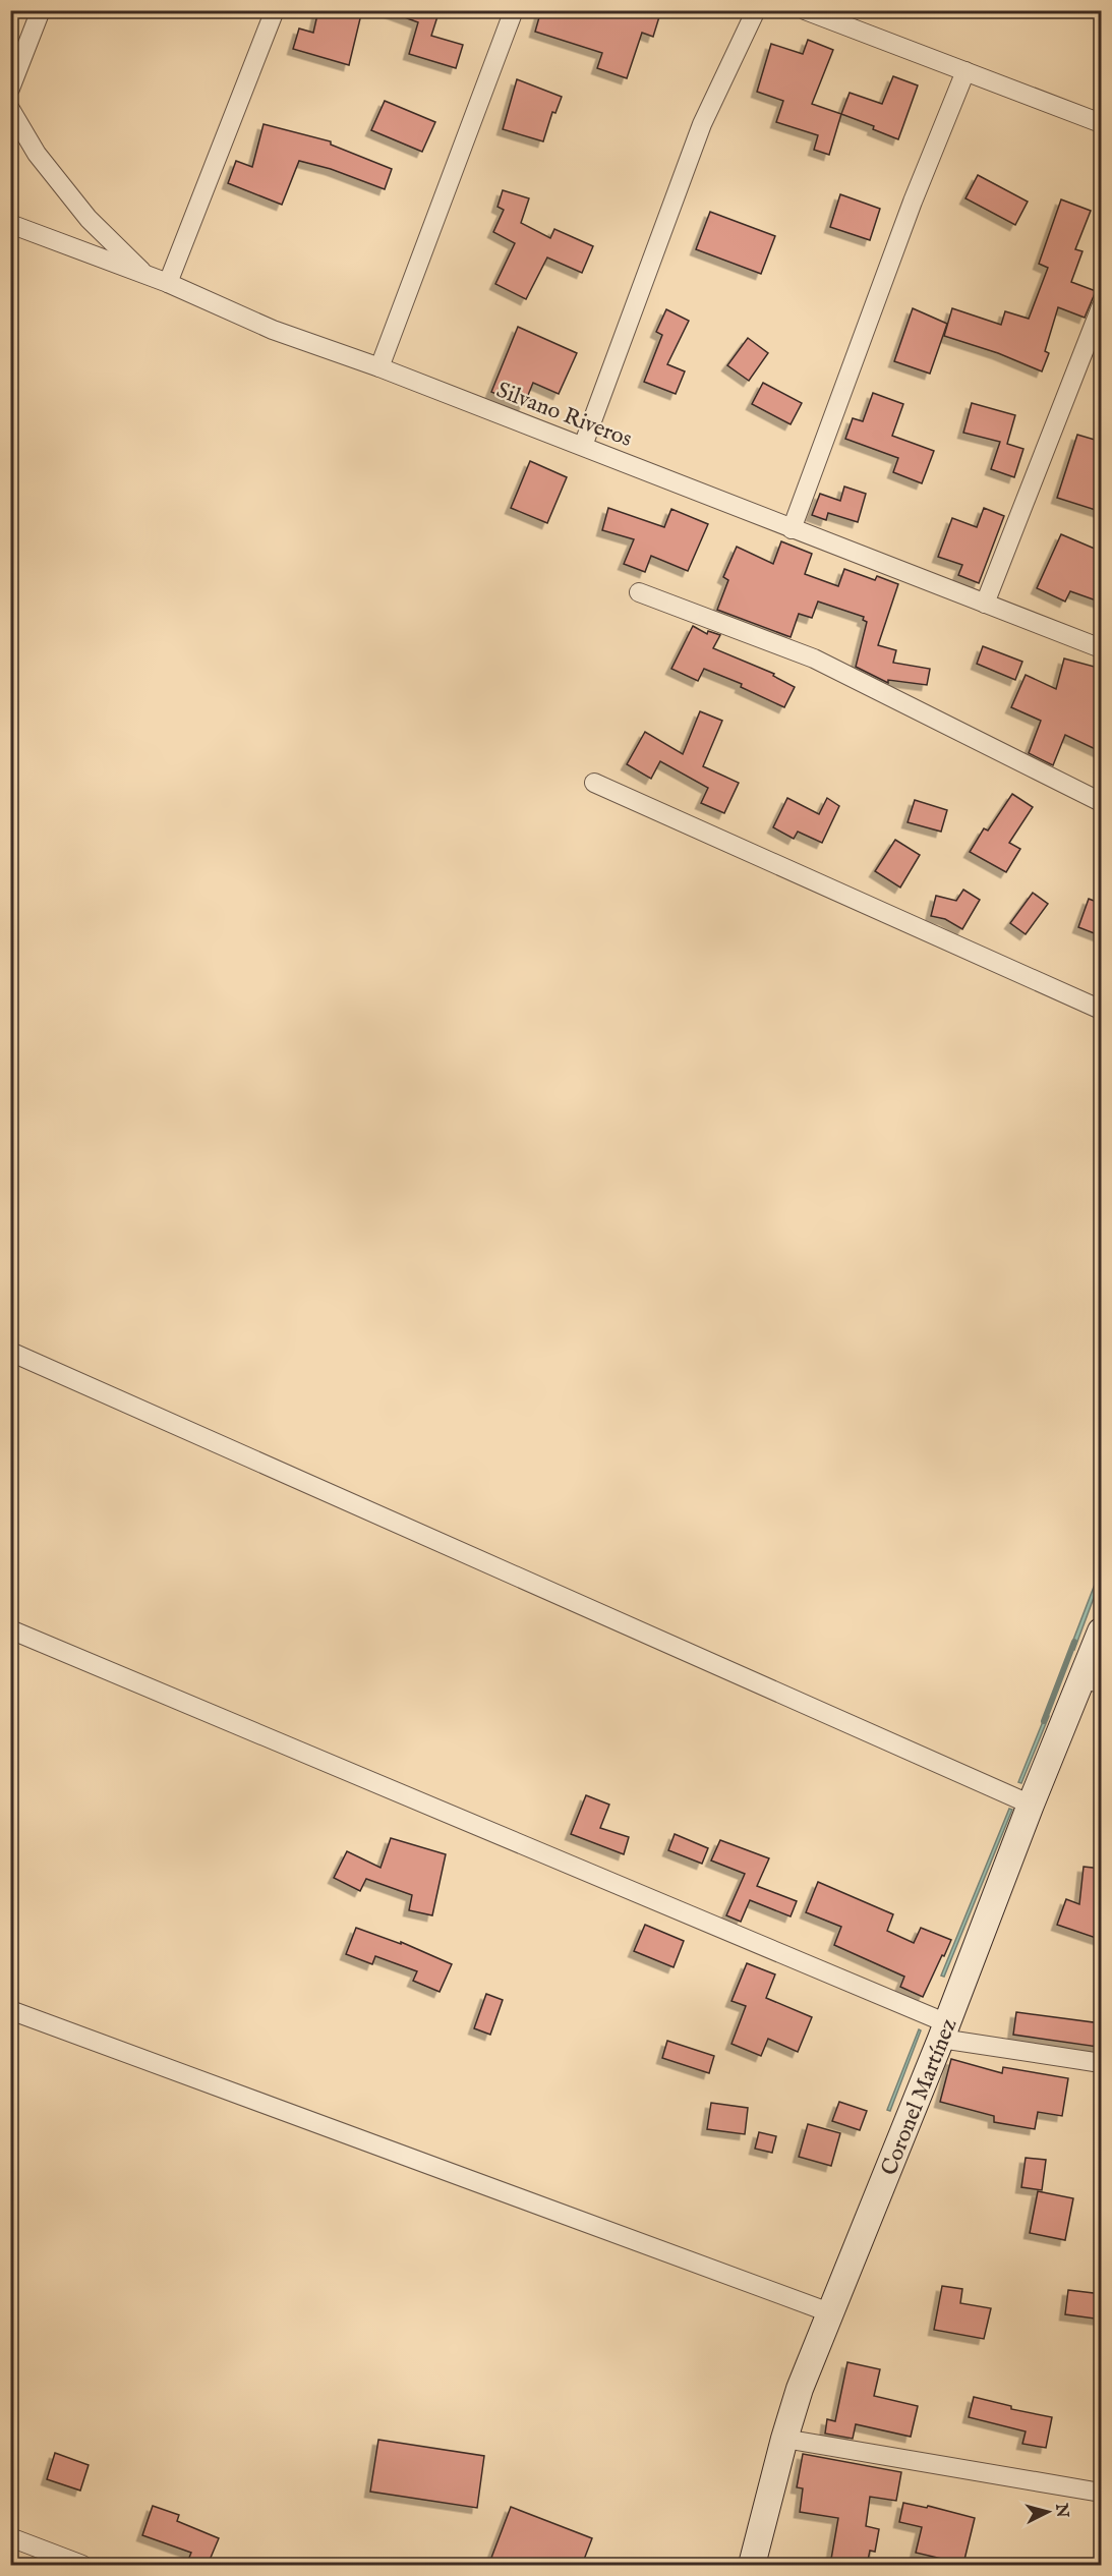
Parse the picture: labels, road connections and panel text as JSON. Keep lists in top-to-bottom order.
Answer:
{
  "streets": {
    "main road": ["Coronel Martínez"],
    "street": ["Silvano Riveros"]
  },
  "north": "right"
}
